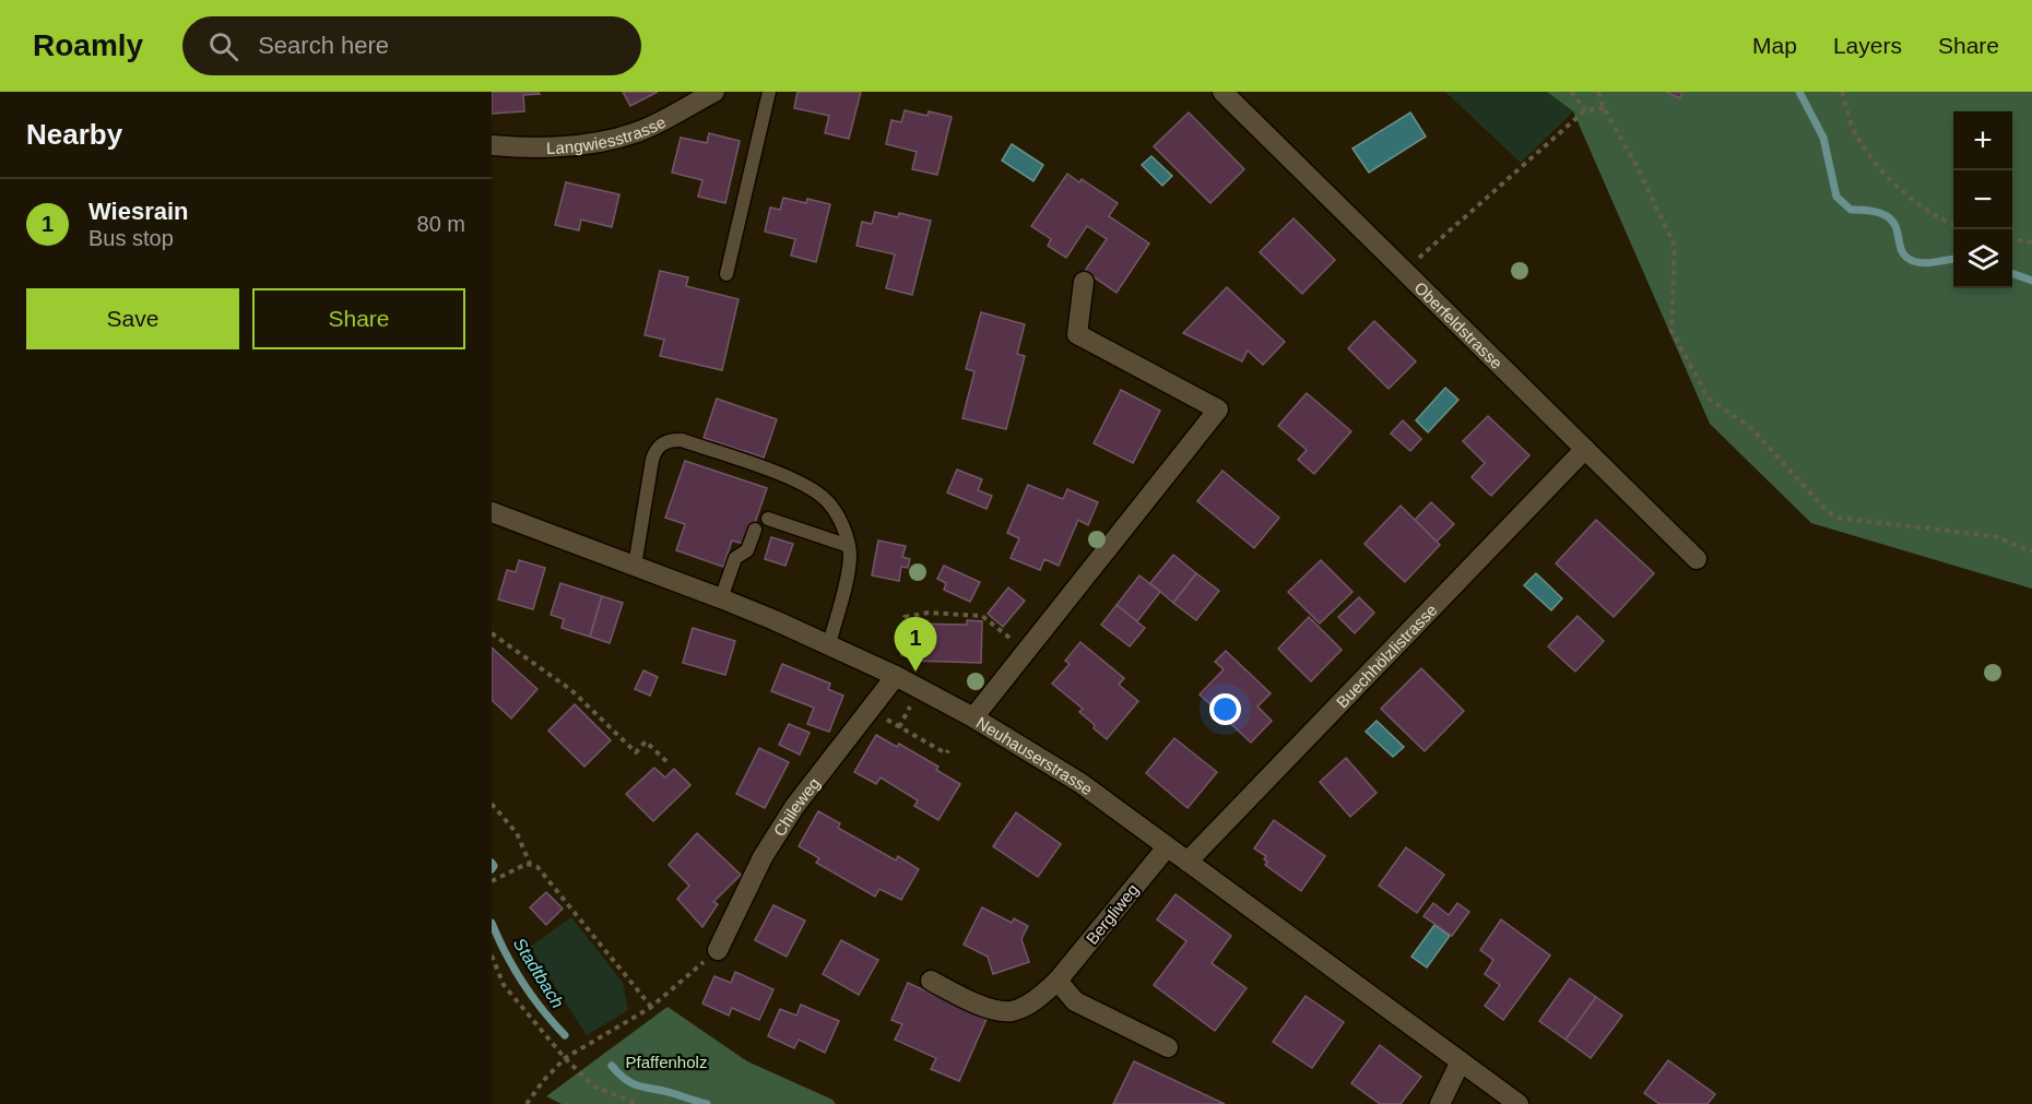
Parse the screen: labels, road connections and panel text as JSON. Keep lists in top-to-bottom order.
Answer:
{
  "streets": {
    "street": [
      "Langwiesstrasse",
      "Oberfeldstrasse",
      "Buechhölzlistrasse",
      "Neuhauserstrasse",
      "Chileweg",
      "Bergliweg"
    ]
  },
  "crossings": [
    ["Oberfeldstrasse", "Buechhölzlistrasse"],
    ["Buechhölzlistrasse", "Neuhauserstrasse"],
    ["Neuhauserstrasse", "Chileweg"],
    ["Neuhauserstrasse", "Bergliweg"]
  ],
  "water": ["Stadtbach"],
  "parks": ["Pfaffenholz"],
  "page": {
    "header": "Roamly",
    "search": "Search here",
    "nav": ["Map", "Layers", "Share"],
    "heading": "Nearby",
    "map_buttons": ["+", "−"],
    "list": [
      {
        "mark": "1",
        "name": "Wiesrain",
        "note": "Bus stop",
        "value": "80 m"
      }
    ],
    "buttons": ["Save", "Share"],
    "pins": "1"
  }
}
